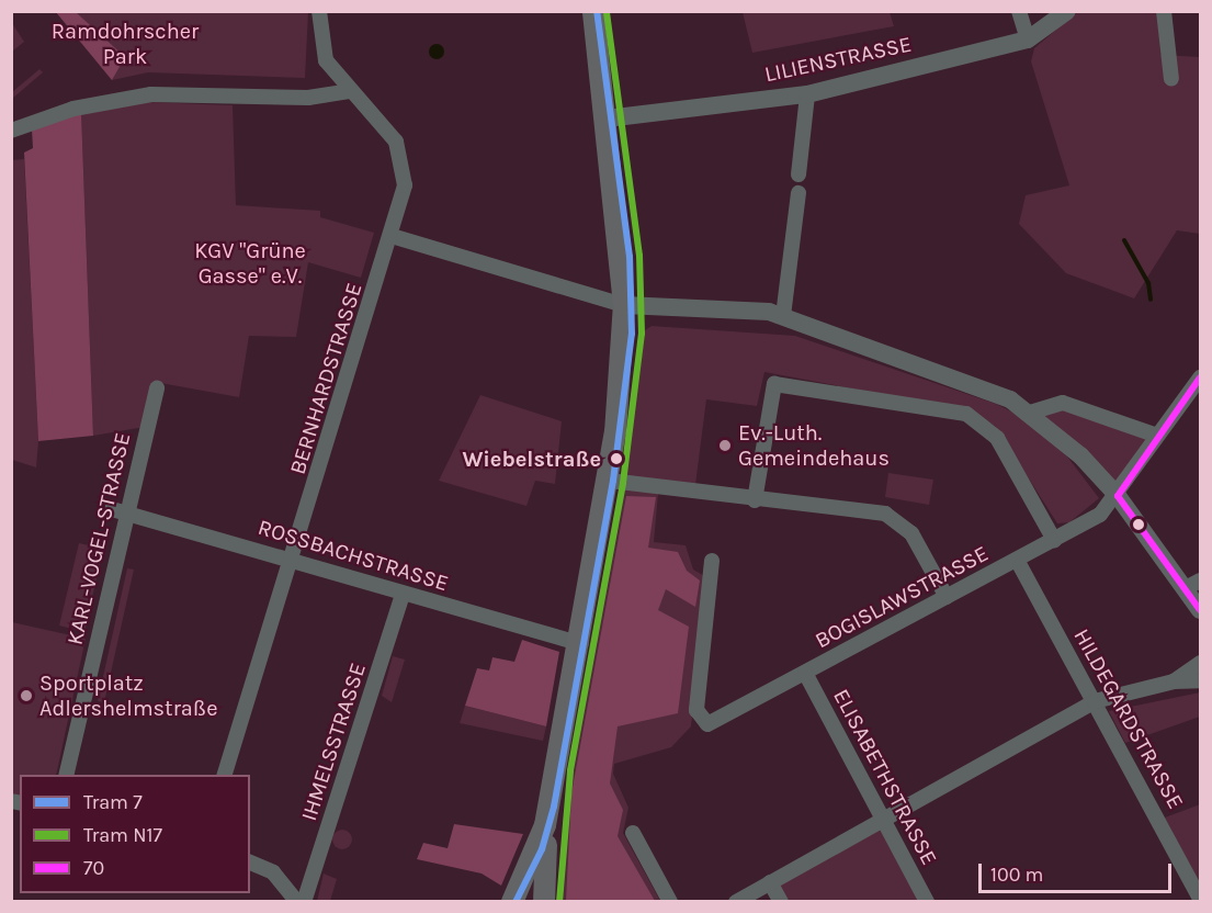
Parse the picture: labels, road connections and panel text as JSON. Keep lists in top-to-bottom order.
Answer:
{
  "streets": {
    "street": [
      "LILIENSTRASSE",
      "BERNHARDSTRASSE",
      "KARL-VOGEL-STRASSE",
      "ROSSBACHSTRASSE",
      "BOGISLAWSTRASSE",
      "HILDEGARDSTRASSE",
      "IHMELSSTRASSE",
      "ELISABETHSTRASSE"
    ]
  },
  "crossings": [
    ["BERNHARDSTRASSE", "ROSSBACHSTRASSE"],
    ["KARL-VOGEL-STRASSE", "ROSSBACHSTRASSE"],
    ["ROSSBACHSTRASSE", "IHMELSSTRASSE"],
    ["BOGISLAWSTRASSE", "HILDEGARDSTRASSE"],
    ["BOGISLAWSTRASSE", "ELISABETHSTRASSE"]
  ],
  "parks": ["Ramdohrscher Park", "KGV \"Grüne Gasse\" e.V."],
  "places": ["Ev.-Luth. Gemeindehaus", "Wiebelstraße", "Sportplatz Adlershelmstraße"],
  "lines": ["tram line 7", "tram line N17", "transit line 70"],
  "legend": ["Tram 7", "Tram N17", "70"],
  "scale_bar": "100 m"
}
